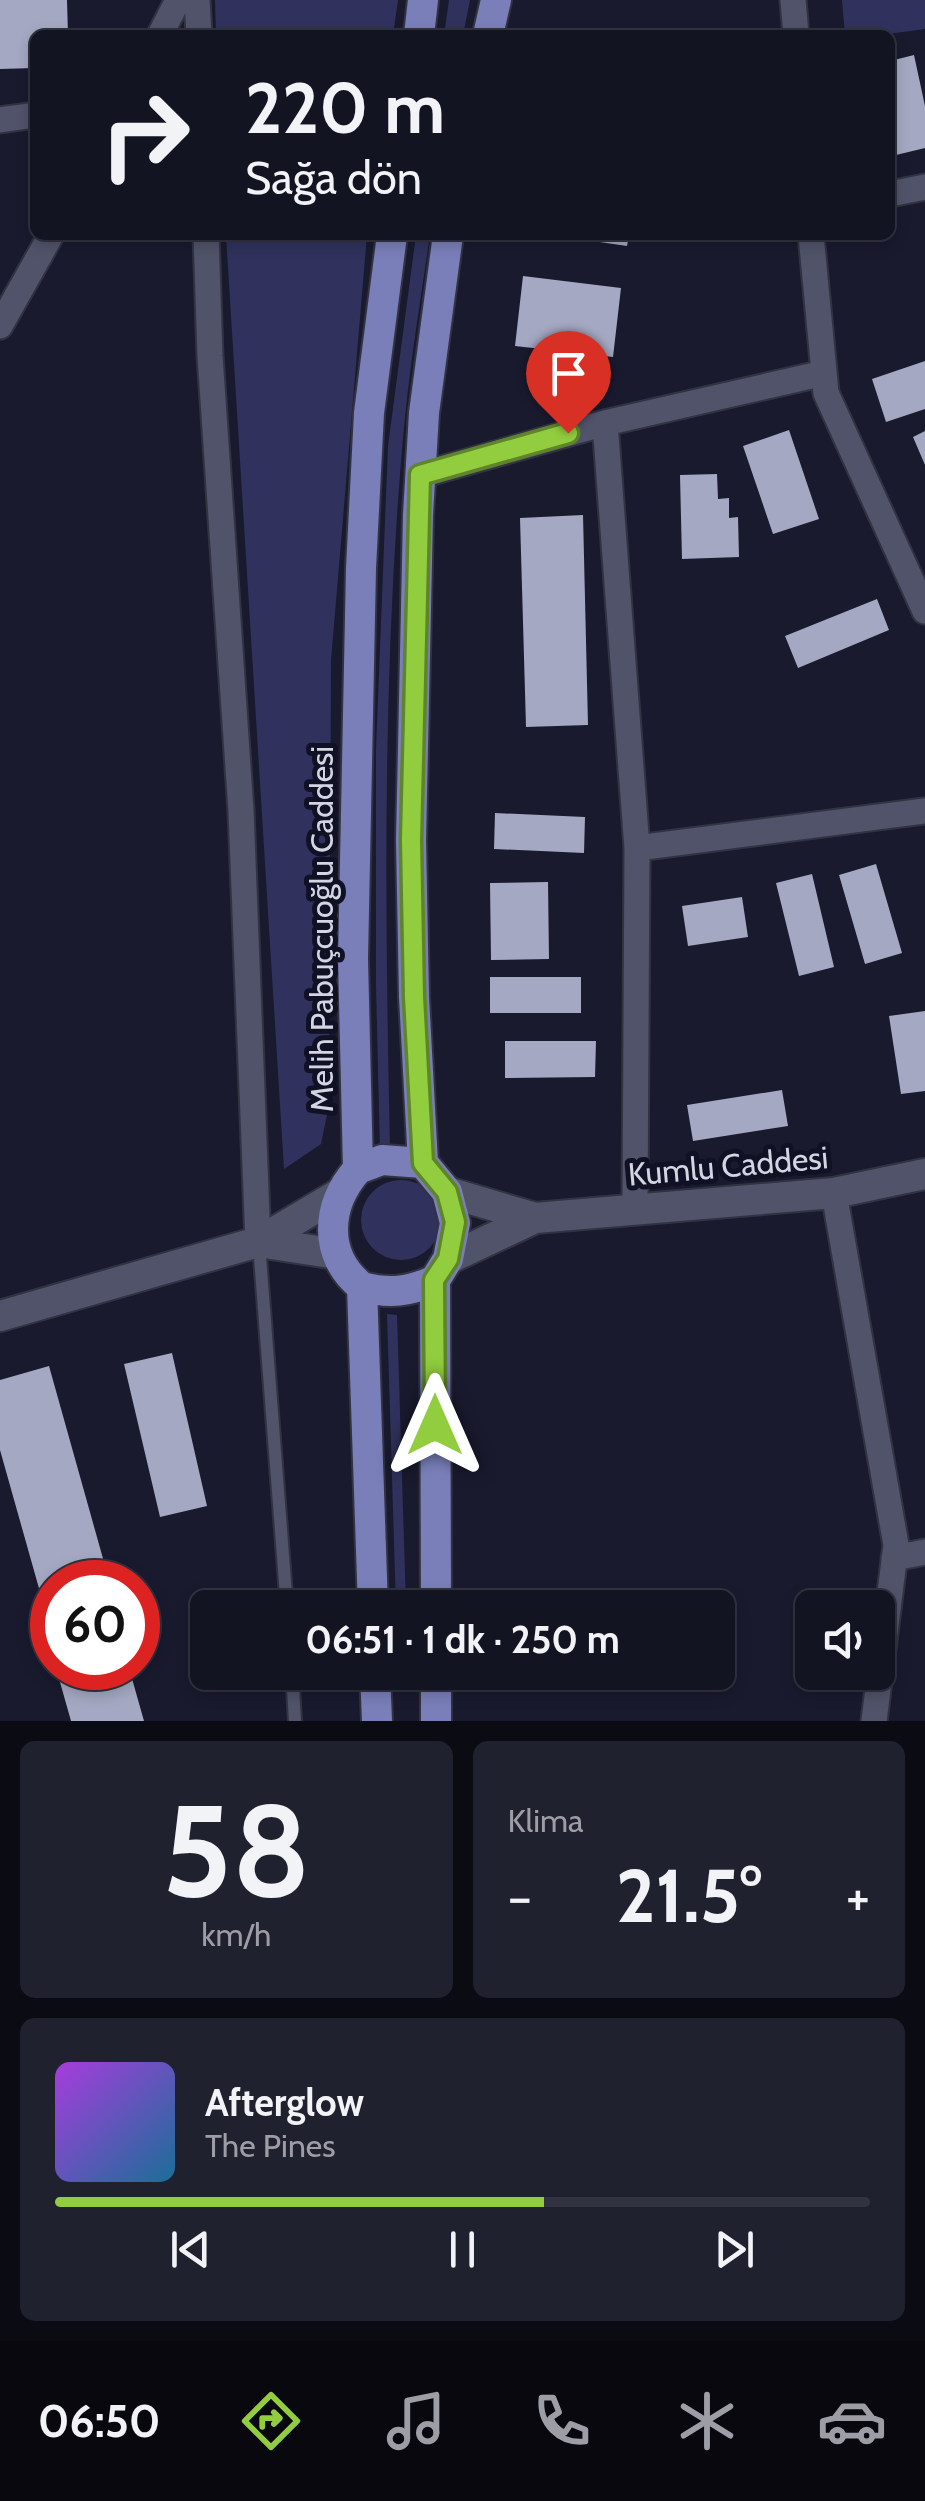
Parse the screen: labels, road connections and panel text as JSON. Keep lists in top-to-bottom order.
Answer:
{
  "streets": {
    "main road": ["Melih Pabuçcuoğlu Caddesi"],
    "street": ["Kumlu Caddesi"]
  },
  "page": {
    "turn": ["220 m", "Sağa dön"],
    "limit": "60",
    "trip": "06:51 · 1 dk · 250 m",
    "tile": [
      ["58", "km/h"],
      "Klima"
    ],
    "heat": ["−", "21.5°", "+"],
    "song": ["Afterglow", "The Pines"],
    "tabs": "06:50"
  }
}
